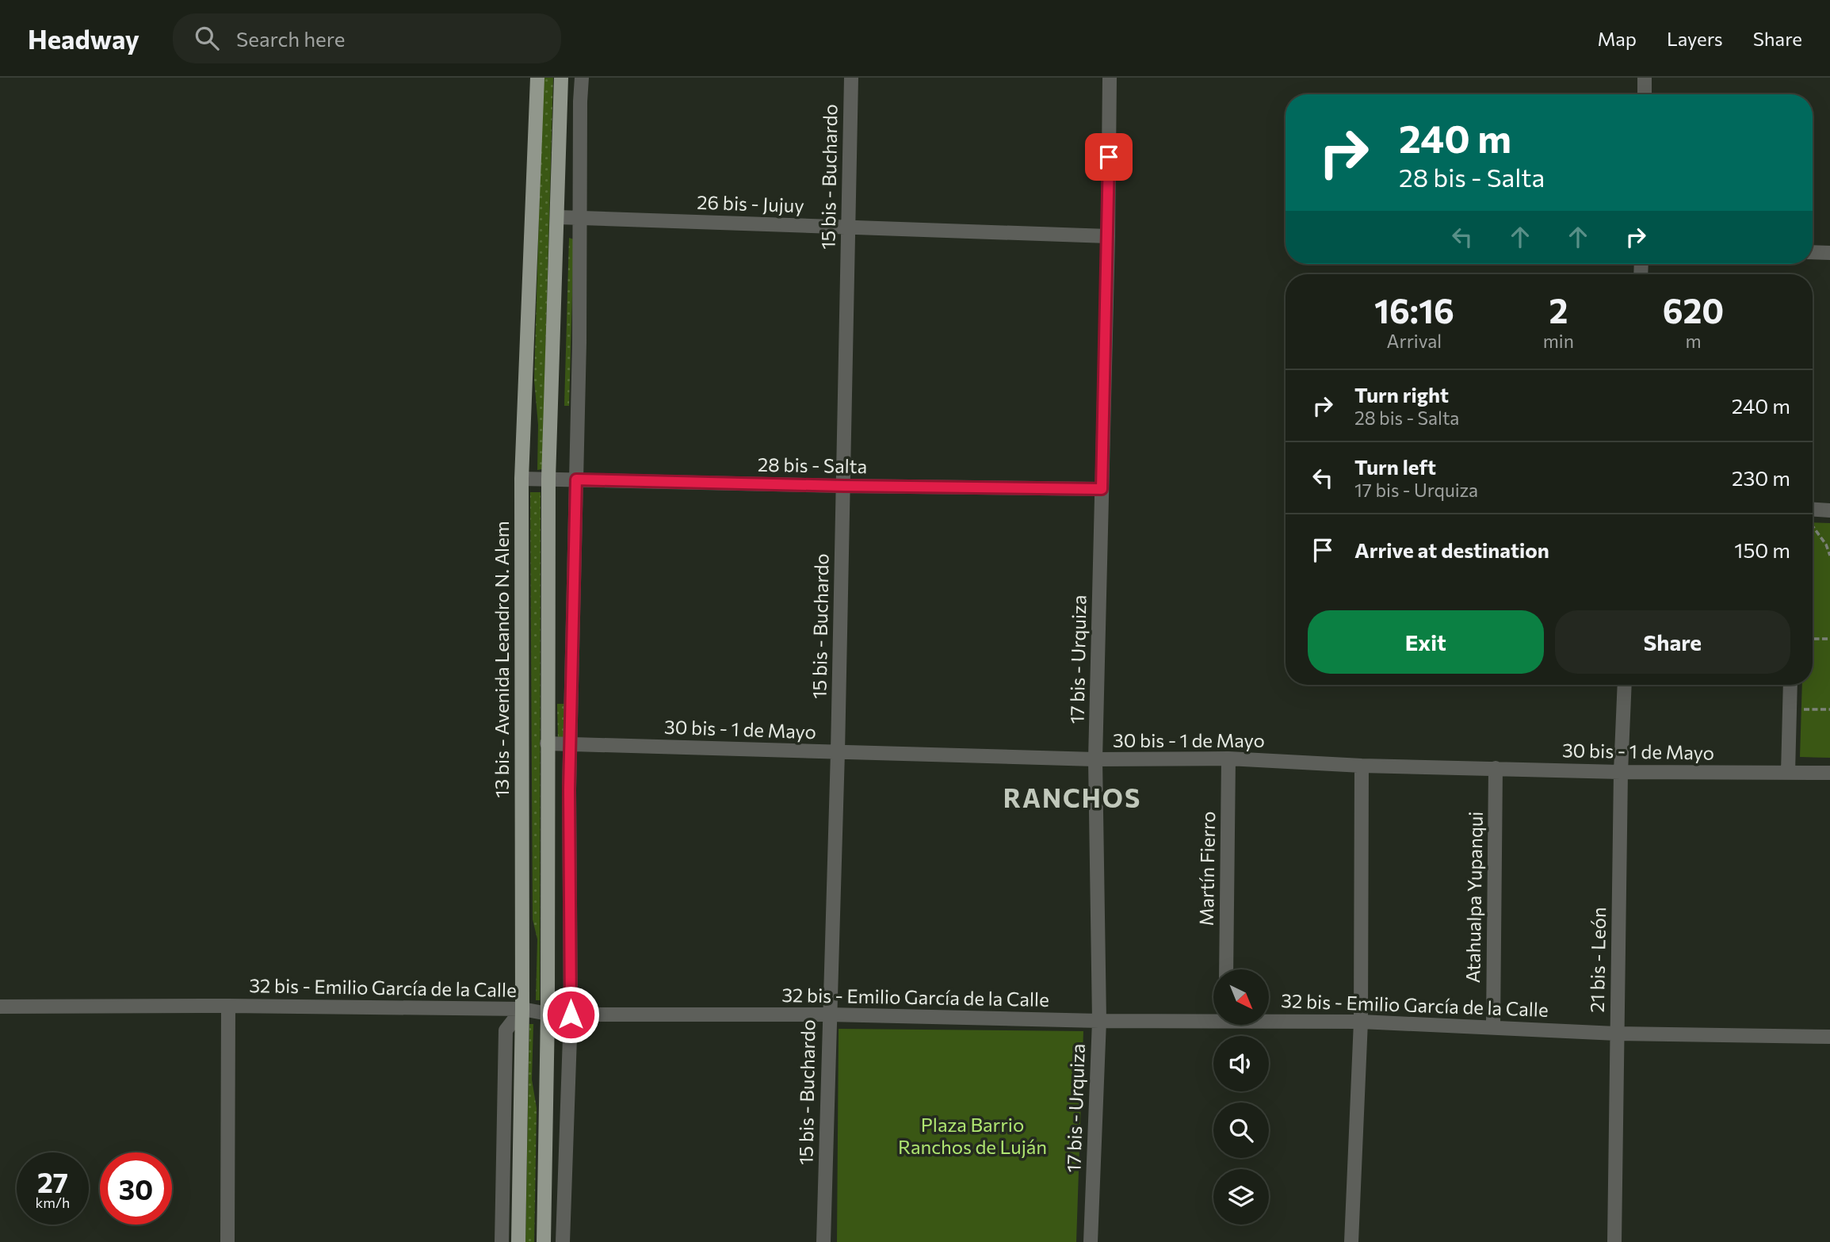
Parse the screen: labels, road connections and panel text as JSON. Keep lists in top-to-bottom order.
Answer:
{
  "streets": {
    "main road": ["13 bis - Avenida Leandro N. Alem"],
    "street": [
      "15 bis - Buchardo",
      "26 bis - Jujuy",
      "28 bis - Salta",
      "17 bis - Urquiza",
      "30 bis - 1 de Mayo",
      "Martín Fierro",
      "Atahualpa Yupanqui",
      "21 bis - León",
      "32 bis - Emilio García de la Calle"
    ]
  },
  "crossings": [
    ["15 bis - Buchardo", "26 bis - Jujuy"],
    ["15 bis - Buchardo", "28 bis - Salta"],
    ["15 bis - Buchardo", "30 bis - 1 de Mayo"],
    ["15 bis - Buchardo", "32 bis - Emilio García de la Calle"],
    ["26 bis - Jujuy", "17 bis - Urquiza"],
    ["28 bis - Salta", "13 bis - Avenida Leandro N. Alem"],
    ["28 bis - Salta", "17 bis - Urquiza"],
    ["13 bis - Avenida Leandro N. Alem", "32 bis - Emilio García de la Calle"],
    ["17 bis - Urquiza", "30 bis - 1 de Mayo"],
    ["17 bis - Urquiza", "32 bis - Emilio García de la Calle"],
    ["30 bis - 1 de Mayo", "Martín Fierro"],
    ["30 bis - 1 de Mayo", "Atahualpa Yupanqui"],
    ["30 bis - 1 de Mayo", "21 bis - León"],
    ["Atahualpa Yupanqui", "32 bis - Emilio García de la Calle"],
    ["21 bis - León", "32 bis - Emilio García de la Calle"]
  ],
  "districts": ["RANCHOS"],
  "parks": ["Plaza Barrio Ranchos de Luján"],
  "north": "bottom right",
  "page": {
    "header": "Headway",
    "search": "Search here",
    "nav": ["Map", "Layers", "Share"],
    "turn": ["240 m", "28 bis - Salta"],
    "eta": [
      "16:16",
      "Arrival",
      "2",
      "min",
      "620",
      "m"
    ],
    "list": [
      {
        "name": "Turn right",
        "note": "28 bis - Salta",
        "value": "240 m"
      },
      {
        "name": "Turn left",
        "note": "17 bis - Urquiza",
        "value": "230 m"
      },
      {
        "name": "Arrive at destination",
        "value": "150 m"
      }
    ],
    "buttons": ["Exit", "Share"],
    "speed": "27 km/h",
    "limit": "30"
  }
}
